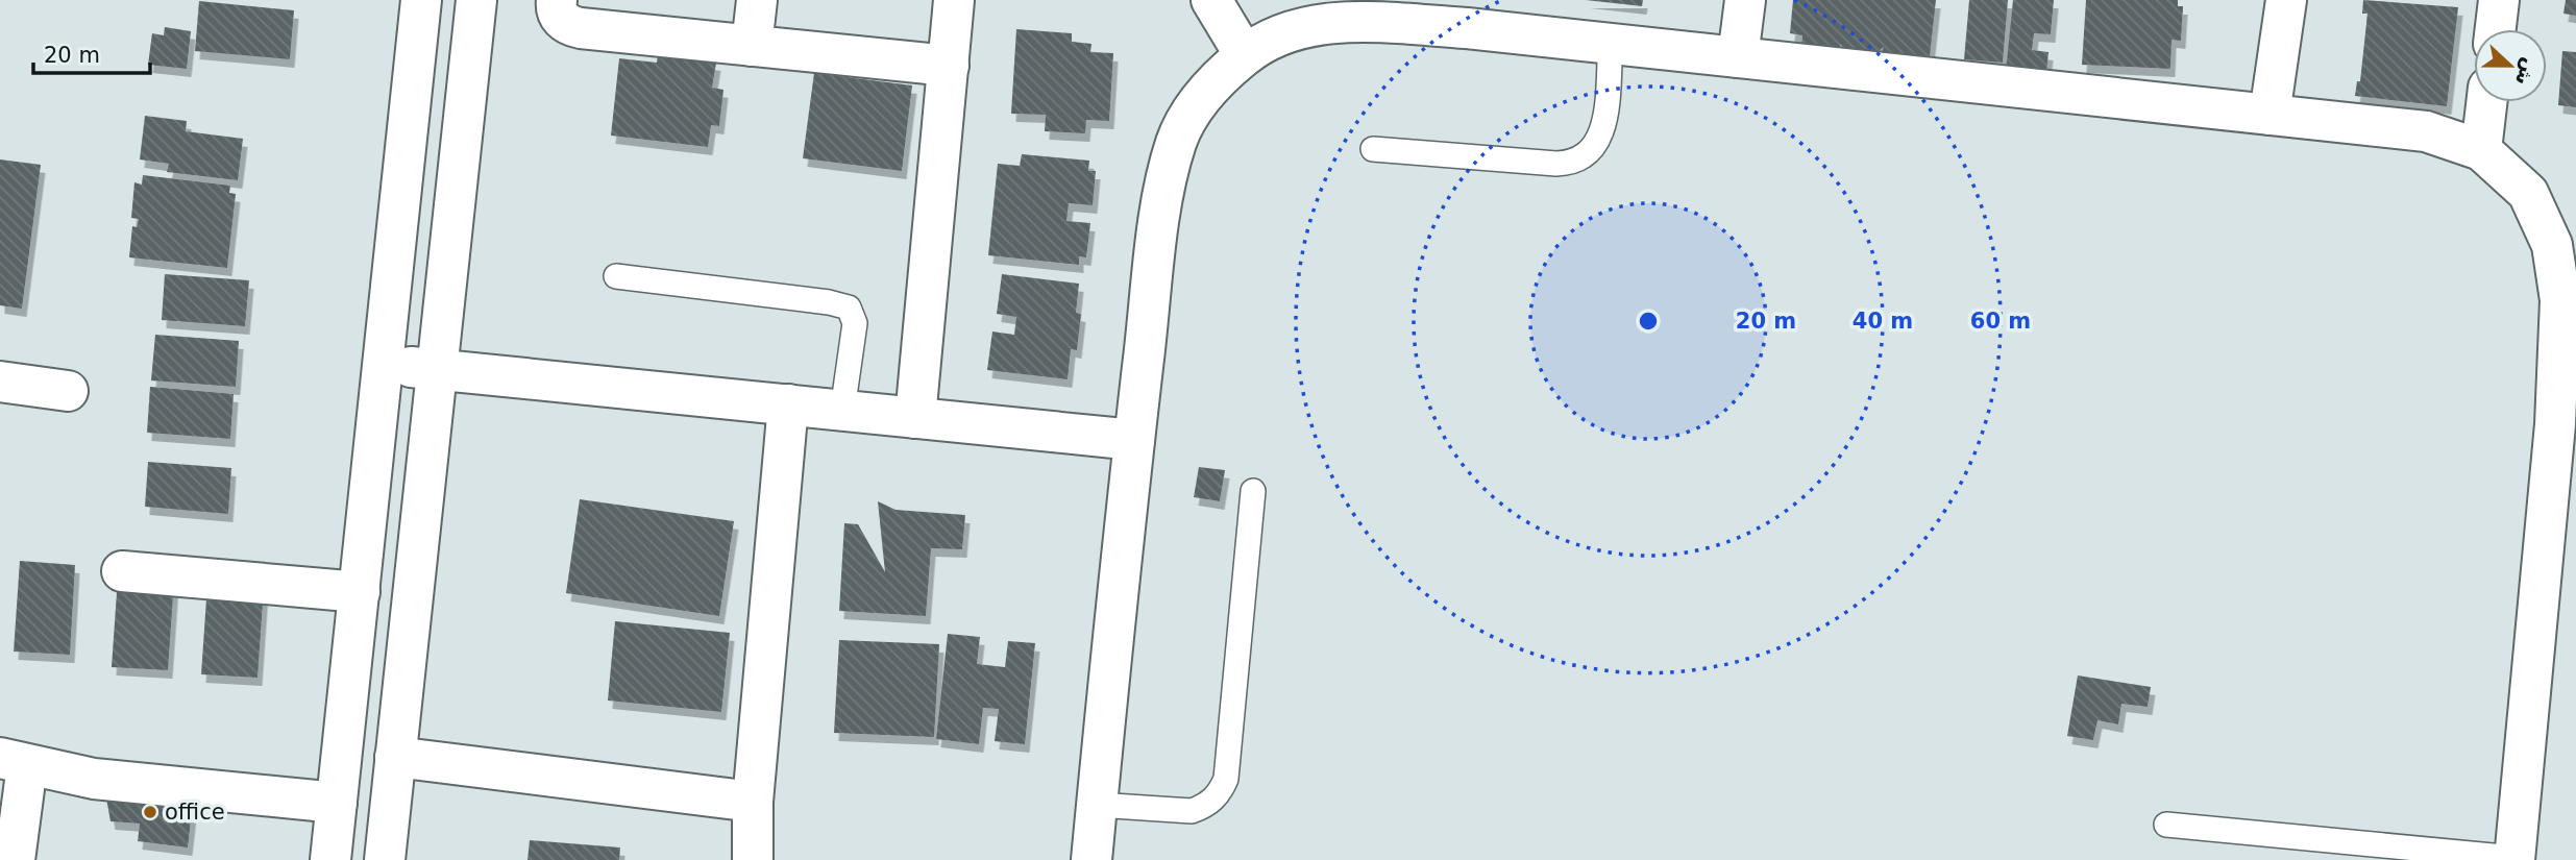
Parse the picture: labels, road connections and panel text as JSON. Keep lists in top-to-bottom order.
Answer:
{
  "places": ["office"],
  "scale_bar": "20 m",
  "north": "right",
  "rings": ["20 m", "40 m", "60 m"]
}
